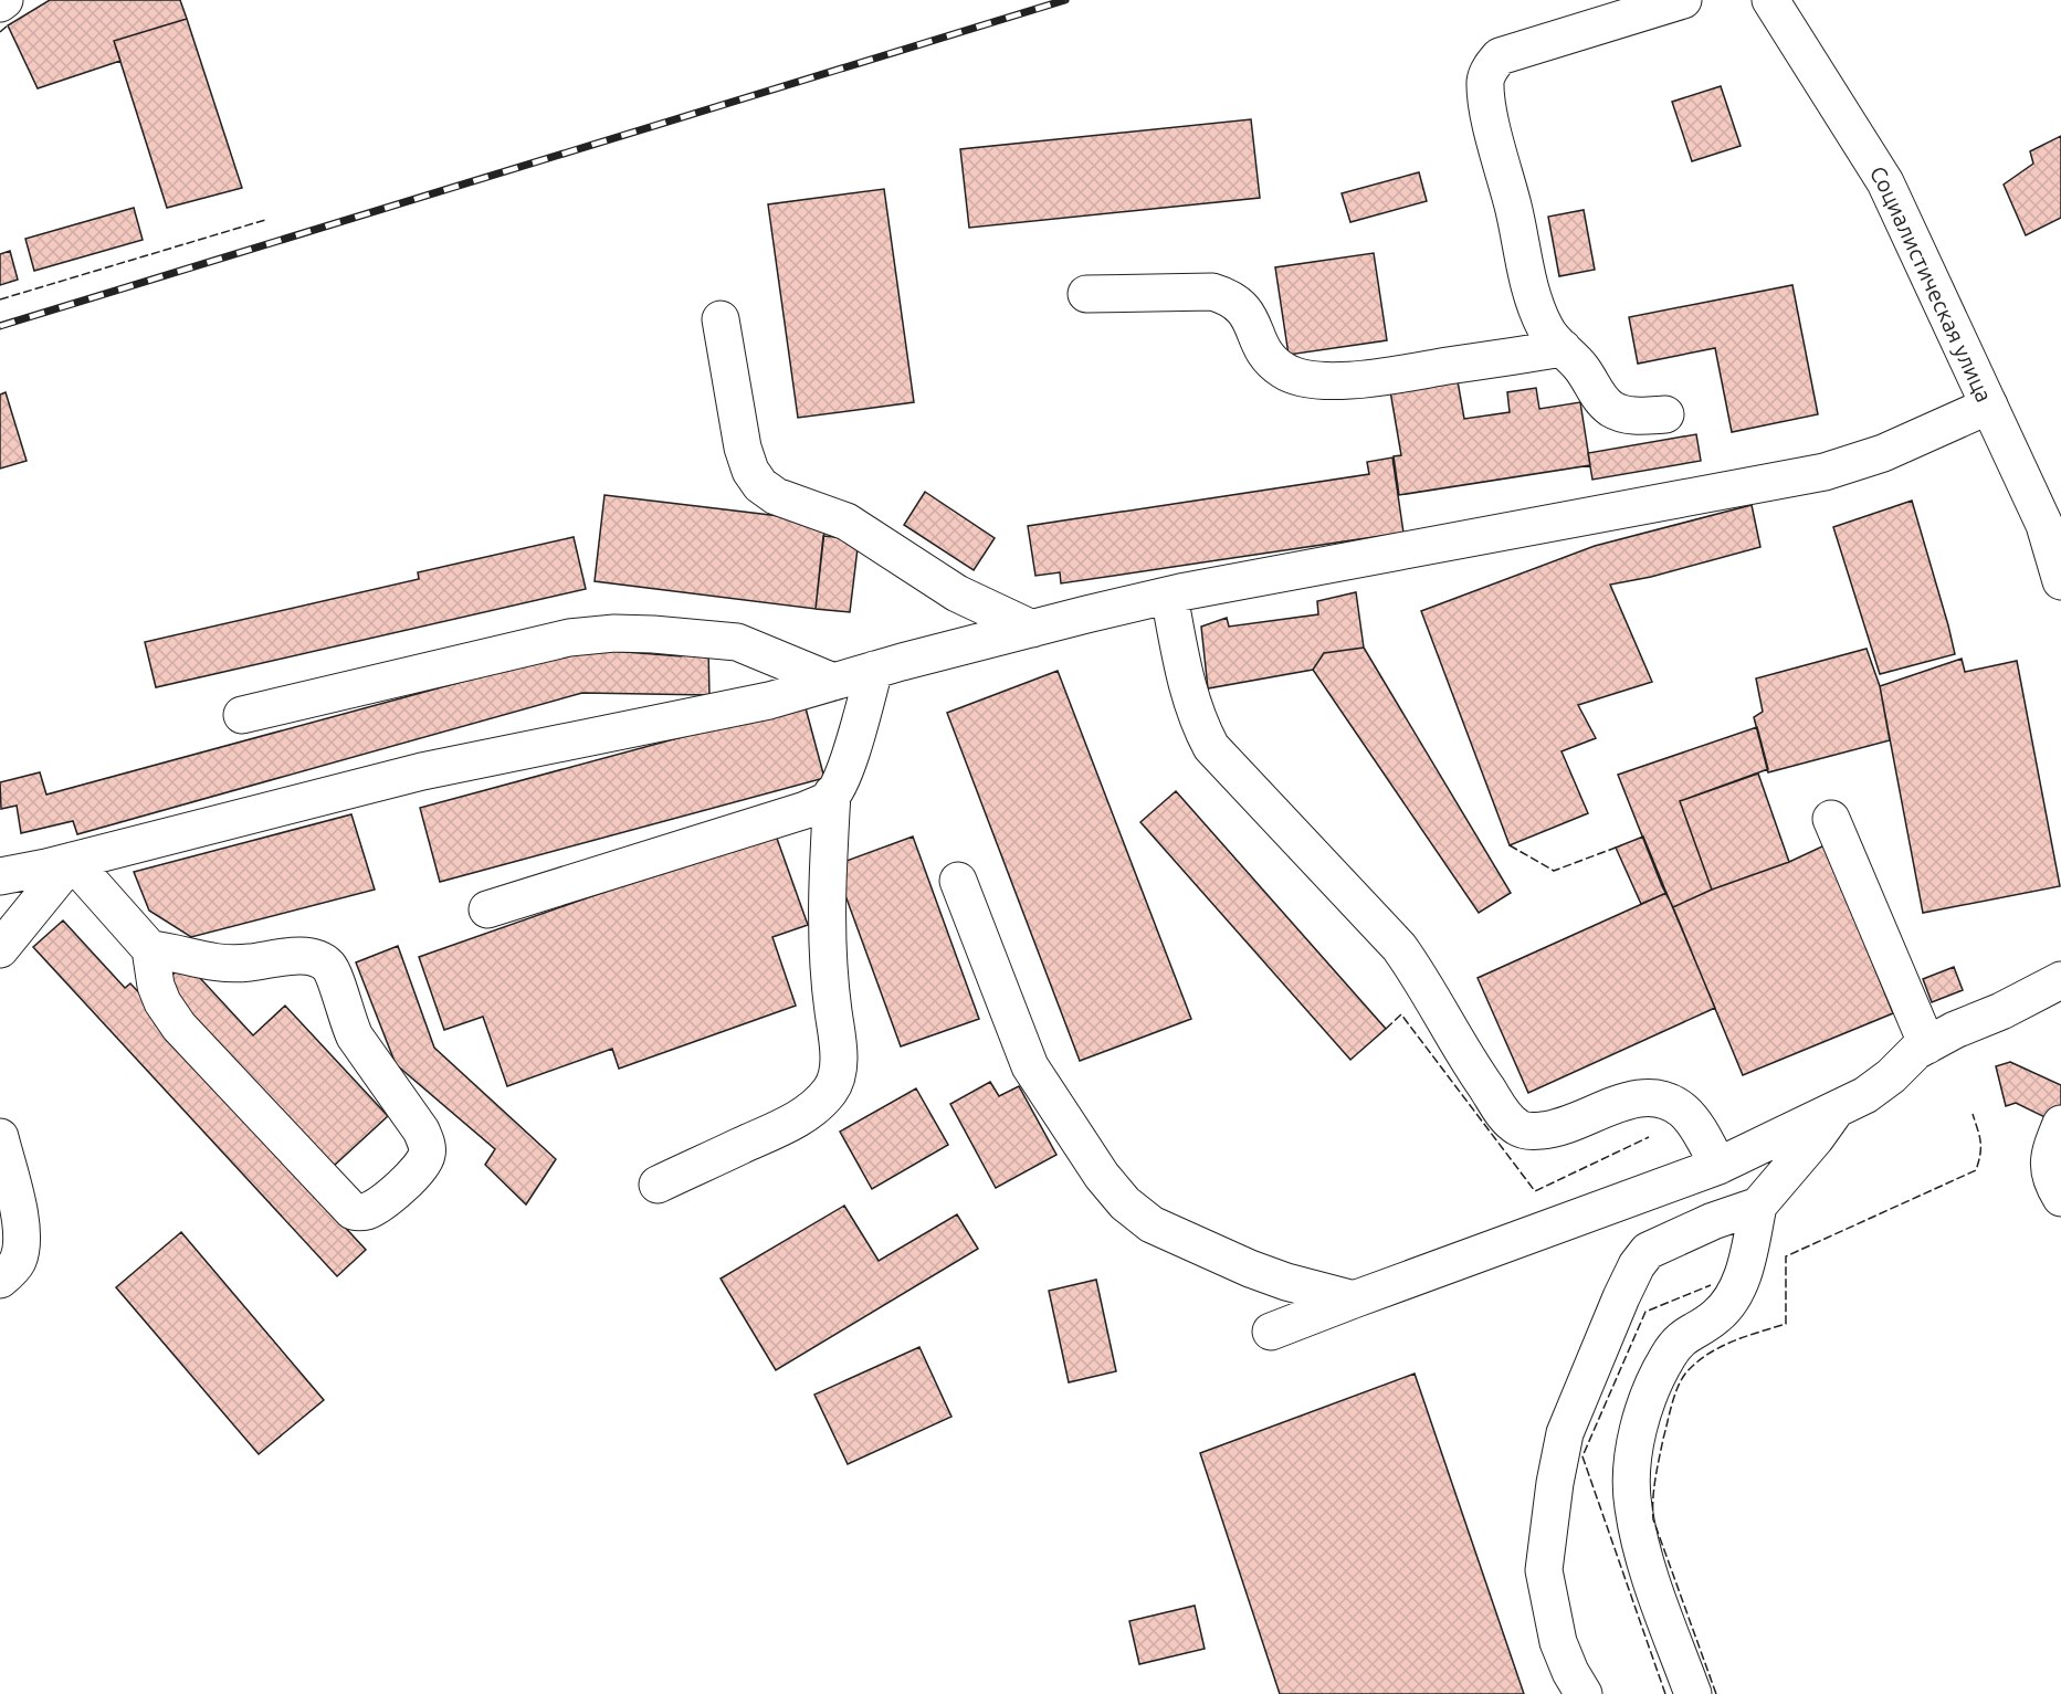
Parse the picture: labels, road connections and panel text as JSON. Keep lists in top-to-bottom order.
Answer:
{
  "streets": {
    "main road": ["Социалистическая улица"]
  }
}
